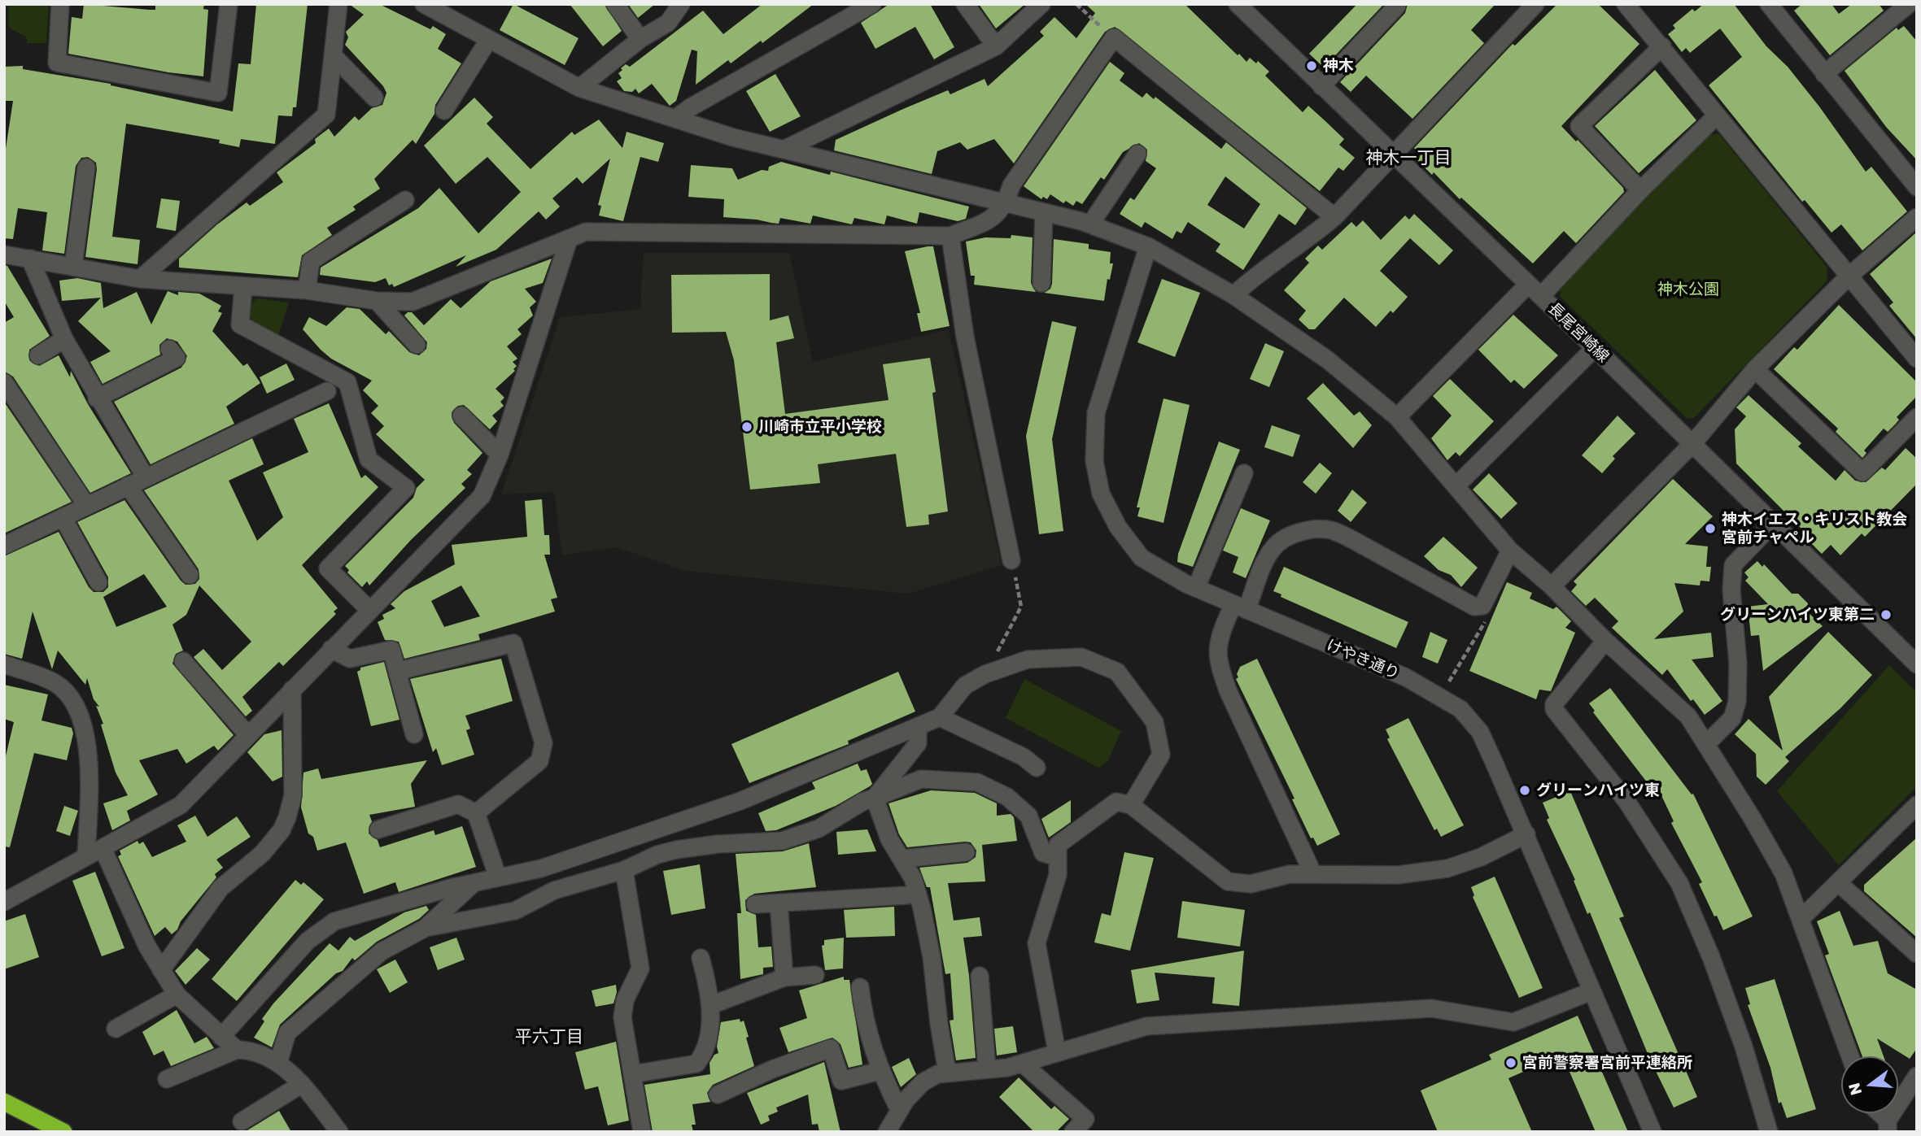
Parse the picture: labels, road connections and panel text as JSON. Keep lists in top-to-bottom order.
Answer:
{
  "streets": {
    "street": ["長尾宮崎線", "けやき通り"]
  },
  "districts": ["神木一丁目", "平六丁目"],
  "parks": ["神木公園"],
  "places": [
    "神木",
    "川崎市立平小学校",
    "神木イエス・キリスト教会 宮前チャペル",
    "グリーンハイツ東第二",
    "グリーンハイツ東",
    "宮前警察署宮前平連絡所"
  ],
  "north": "left"
}
